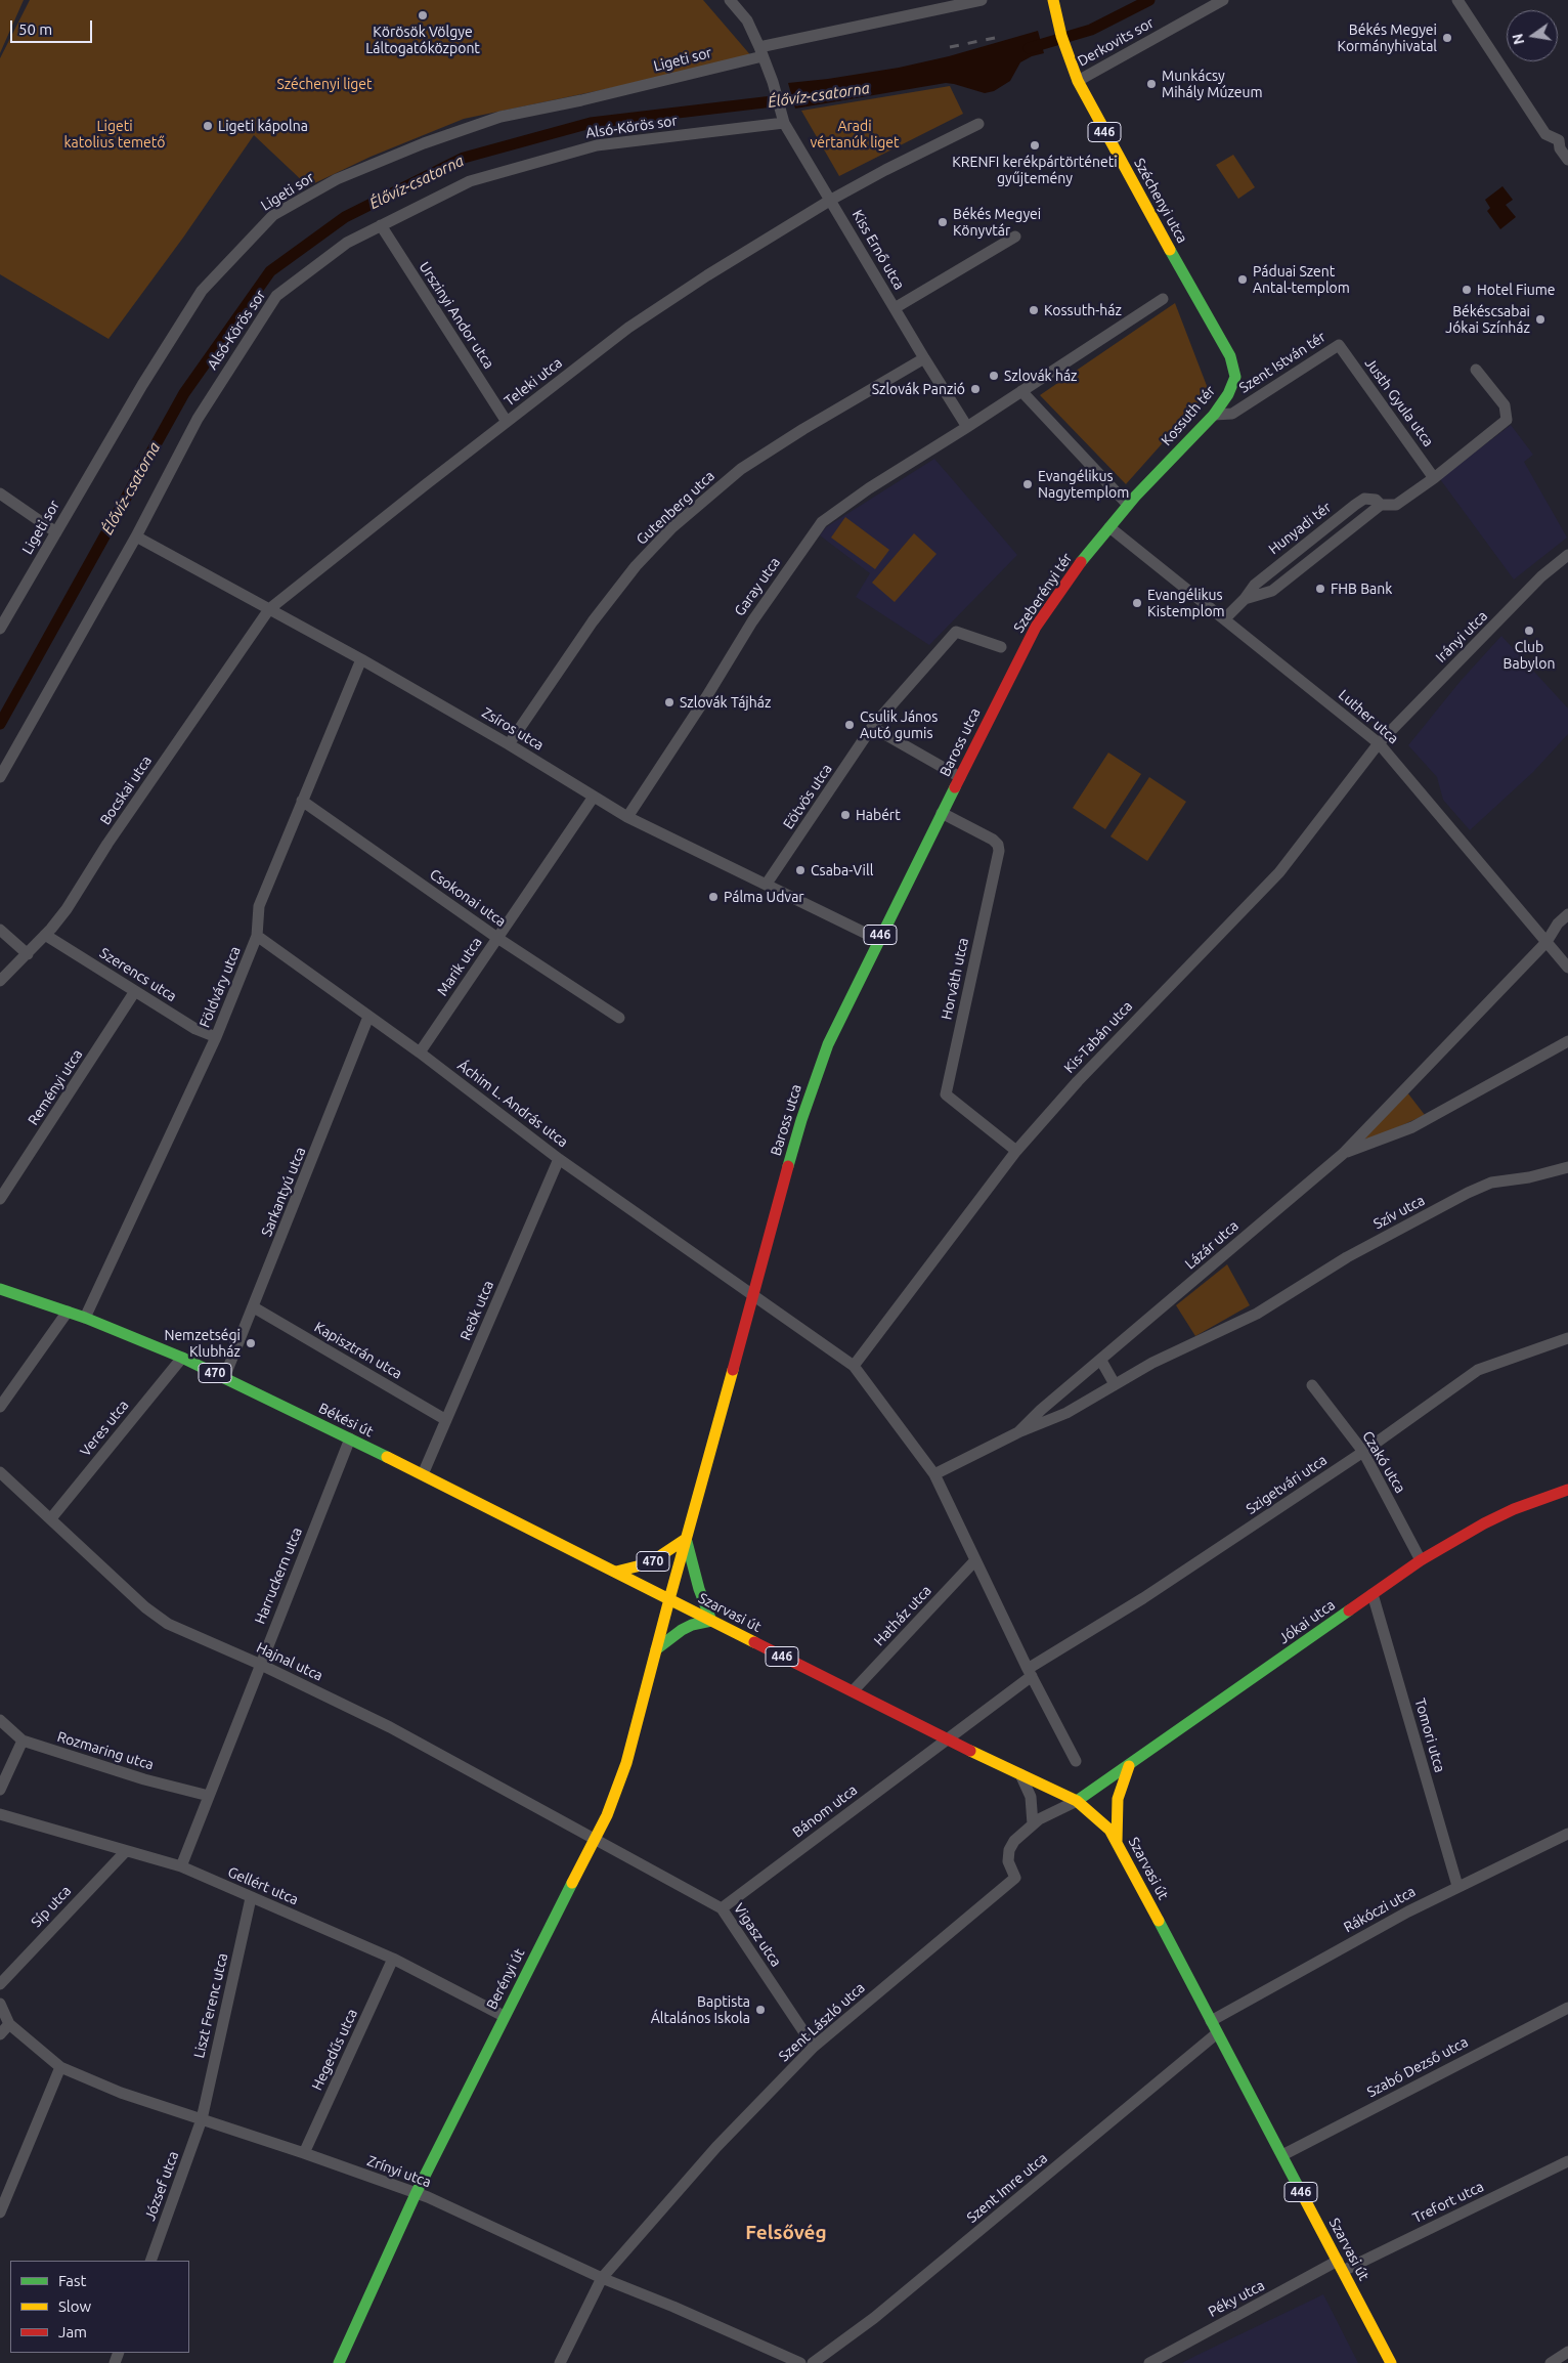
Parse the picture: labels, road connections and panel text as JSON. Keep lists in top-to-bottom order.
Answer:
{
  "streets": {
    "main road": [
      "446",
      "Széchenyi utca",
      "Kossuth tér",
      "Szeberényi tér",
      "Baross utca",
      "470",
      "Békési út",
      "Szarvasi út",
      "Jókai utca",
      "Berényi út"
    ],
    "street": [
      "Derkovits sor",
      "Ligeti sor",
      "Alsó-Körös sor",
      "Kiss Ernő utca",
      "Urszinyi Andor utca",
      "Szent István tér",
      "Teleki utca",
      "Justh Gyula utca",
      "Gutenberg utca",
      "Hunyadi tér",
      "Garay utca",
      "Irányi utca",
      "Luther utca",
      "Zsíros utca",
      "Bocskai utca",
      "Eötvös utca",
      "Csokonai utca",
      "Marik utca",
      "Szerencs utca",
      "Horváth utca",
      "Földváry utca",
      "Kis-Tabán utca",
      "Reményi utca",
      "Áchim L. András utca",
      "Sarkantyú utca",
      "Szív utca",
      "Lázár utca",
      "Reök utca",
      "Kapisztrán utca",
      "Veres utca",
      "Czakó utca",
      "Szigetvári utca",
      "Harruckern utca",
      "Hatház utca",
      "Hajnal utca",
      "Tomori utca",
      "Rozmaring utca",
      "Bánom utca",
      "Gellért utca",
      "Síp utca",
      "Rákóczi utca",
      "Vigasz utca",
      "Liszt Ferenc utca",
      "Szent László utca",
      "Hegedűs utca",
      "Szabó Dezső utca",
      "Zrínyi utca",
      "József utca",
      "Szent Imre utca",
      "Trefort utca",
      "Péky utca"
    ]
  },
  "crossings": [
    ["Derkovits sor", "446"],
    ["Derkovits sor", "Széchenyi utca"],
    ["Ligeti sor", "Kiss Ernő utca"],
    ["Alsó-Körös sor", "Kiss Ernő utca"],
    ["Alsó-Körös sor", "Urszinyi Andor utca"],
    ["Alsó-Körös sor", "Zsíros utca"],
    ["446", "Széchenyi utca"],
    ["446", "Baross utca"],
    ["446", "470"],
    ["446", "Szarvasi út"],
    ["Széchenyi utca", "Kossuth tér"],
    ["Kiss Ernő utca", "Teleki utca"],
    ["Kiss Ernő utca", "Gutenberg utca"],
    ["Kiss Ernő utca", "Garay utca"],
    ["Urszinyi Andor utca", "Teleki utca"],
    ["Szent István tér", "Justh Gyula utca"],
    ["Szent István tér", "Kossuth tér"],
    ["Teleki utca", "Zsíros utca"],
    ["Teleki utca", "Bocskai utca"],
    ["Justh Gyula utca", "Hunyadi tér"],
    ["Kossuth tér", "Szeberényi tér"],
    ["Kossuth tér", "Luther utca"],
    ["Gutenberg utca", "Zsíros utca"],
    ["Hunyadi tér", "Luther utca"],
    ["Garay utca", "Zsíros utca"],
    ["Szeberényi tér", "Luther utca"],
    ["Szeberényi tér", "Baross utca"],
    ["Irányi utca", "Luther utca"],
    ["Irányi utca", "Kis-Tabán utca"],
    ["Luther utca", "Kis-Tabán utca"],
    ["Luther utca", "Lázár utca"],
    ["Zsíros utca", "Baross utca"],
    ["Zsíros utca", "Bocskai utca"],
    ["Zsíros utca", "Eötvös utca"],
    ["Zsíros utca", "Marik utca"],
    ["Zsíros utca", "Földváry utca"],
    ["Baross utca", "Horváth utca"],
    ["Baross utca", "Áchim L. András utca"],
    ["Baross utca", "470"],
    ["Baross utca", "Békési út"],
    ["Baross utca", "Szarvasi út"],
    ["Baross utca", "Berényi út"],
    ["Bocskai utca", "Szerencs utca"],
    ["Csokonai utca", "Marik utca"],
    ["Csokonai utca", "Földváry utca"],
    ["Marik utca", "Áchim L. András utca"],
    ["Szerencs utca", "Földváry utca"],
    ["Szerencs utca", "Reményi utca"],
    ["Horváth utca", "Kis-Tabán utca"],
    ["Földváry utca", "Áchim L. András utca"],
    ["Földváry utca", "Békési út"],
    ["Áchim L. András utca", "Sarkantyú utca"],
    ["Áchim L. András utca", "Reök utca"],
    ["Sarkantyú utca", "Kapisztrán utca"],
    ["Sarkantyú utca", "Békési út"],
    ["Szív utca", "Lázár utca"],
    ["Reök utca", "Kapisztrán utca"],
    ["Reök utca", "Békési út"],
    ["470", "Békési út"],
    ["Békési út", "Veres utca"],
    ["Békési út", "Harruckern utca"],
    ["Békési út", "Szarvasi út"],
    ["Békési út", "Berényi út"],
    ["Veres utca", "Hajnal utca"],
    ["Czakó utca", "Szigetvári utca"],
    ["Czakó utca", "Jókai utca"],
    ["Szigetvári utca", "Szarvasi út"],
    ["Szigetvári utca", "Bánom utca"],
    ["Harruckern utca", "Hajnal utca"],
    ["Harruckern utca", "Rozmaring utca"],
    ["Harruckern utca", "Gellért utca"],
    ["Szarvasi út", "Hatház utca"],
    ["Szarvasi út", "Jókai utca"],
    ["Szarvasi út", "Bánom utca"],
    ["Szarvasi út", "Rákóczi utca"],
    ["Szarvasi út", "Berényi út"],
    ["Szarvasi út", "Szent László utca"],
    ["Szarvasi út", "Szabó Dezső utca"],
    ["Szarvasi út", "Szent Imre utca"],
    ["Szarvasi út", "Trefort utca"],
    ["Szarvasi út", "Péky utca"],
    ["Jókai utca", "Tomori utca"],
    ["Jókai utca", "Szent László utca"],
    ["Hajnal utca", "Vigasz utca"],
    ["Hajnal utca", "Berényi út"],
    ["Tomori utca", "Rákóczi utca"],
    ["Bánom utca", "Vigasz utca"],
    ["Gellért utca", "Síp utca"],
    ["Gellért utca", "Berényi út"],
    ["Gellért utca", "Liszt Ferenc utca"],
    ["Gellért utca", "Hegedűs utca"],
    ["Vigasz utca", "Berényi út"],
    ["Vigasz utca", "Szent László utca"],
    ["Berényi út", "Zrínyi utca"],
    ["Liszt Ferenc utca", "Zrínyi utca"],
    ["Liszt Ferenc utca", "József utca"],
    ["Szent László utca", "Zrínyi utca"],
    ["Hegedűs utca", "Zrínyi utca"],
    ["Zrínyi utca", "József utca"],
    ["Trefort utca", "Péky utca"]
  ],
  "districts": ["Felsővég"],
  "water": ["Élővíz-csatorna"],
  "parks": ["Széchenyi liget", "Ligeti katolius temető", "Aradi vértanúk liget"],
  "places": [
    "Körösök Völgye Láltogatóközpont",
    "Békés Megyei Kormányhivatal",
    "Munkácsy Mihály Múzeum",
    "Ligeti kápolna",
    "KRENFI kerékpártörténeti gyűjtemény",
    "Békés Megyei Könyvtár",
    "Páduai Szent Antal-templom",
    "Hotel Fiume",
    "Kossuth-ház",
    "Békéscsabai Jókai Színház",
    "Szlovák ház",
    "Szlovák Panzió",
    "Evangélikus Nagytemplom",
    "FHB Bank",
    "Evangélikus Kistemplom",
    "Club Babylon",
    "Szlovák Tájház",
    "Csulik János Autó gumis",
    "Habért",
    "Csaba-Vill",
    "Pálma Udvar",
    "Nemzetségi Klubház",
    "Baptista Általános Iskola"
  ],
  "legend": ["Fast", "Slow", "Jam"],
  "scale_bar": "50 m",
  "north": "left"
}
